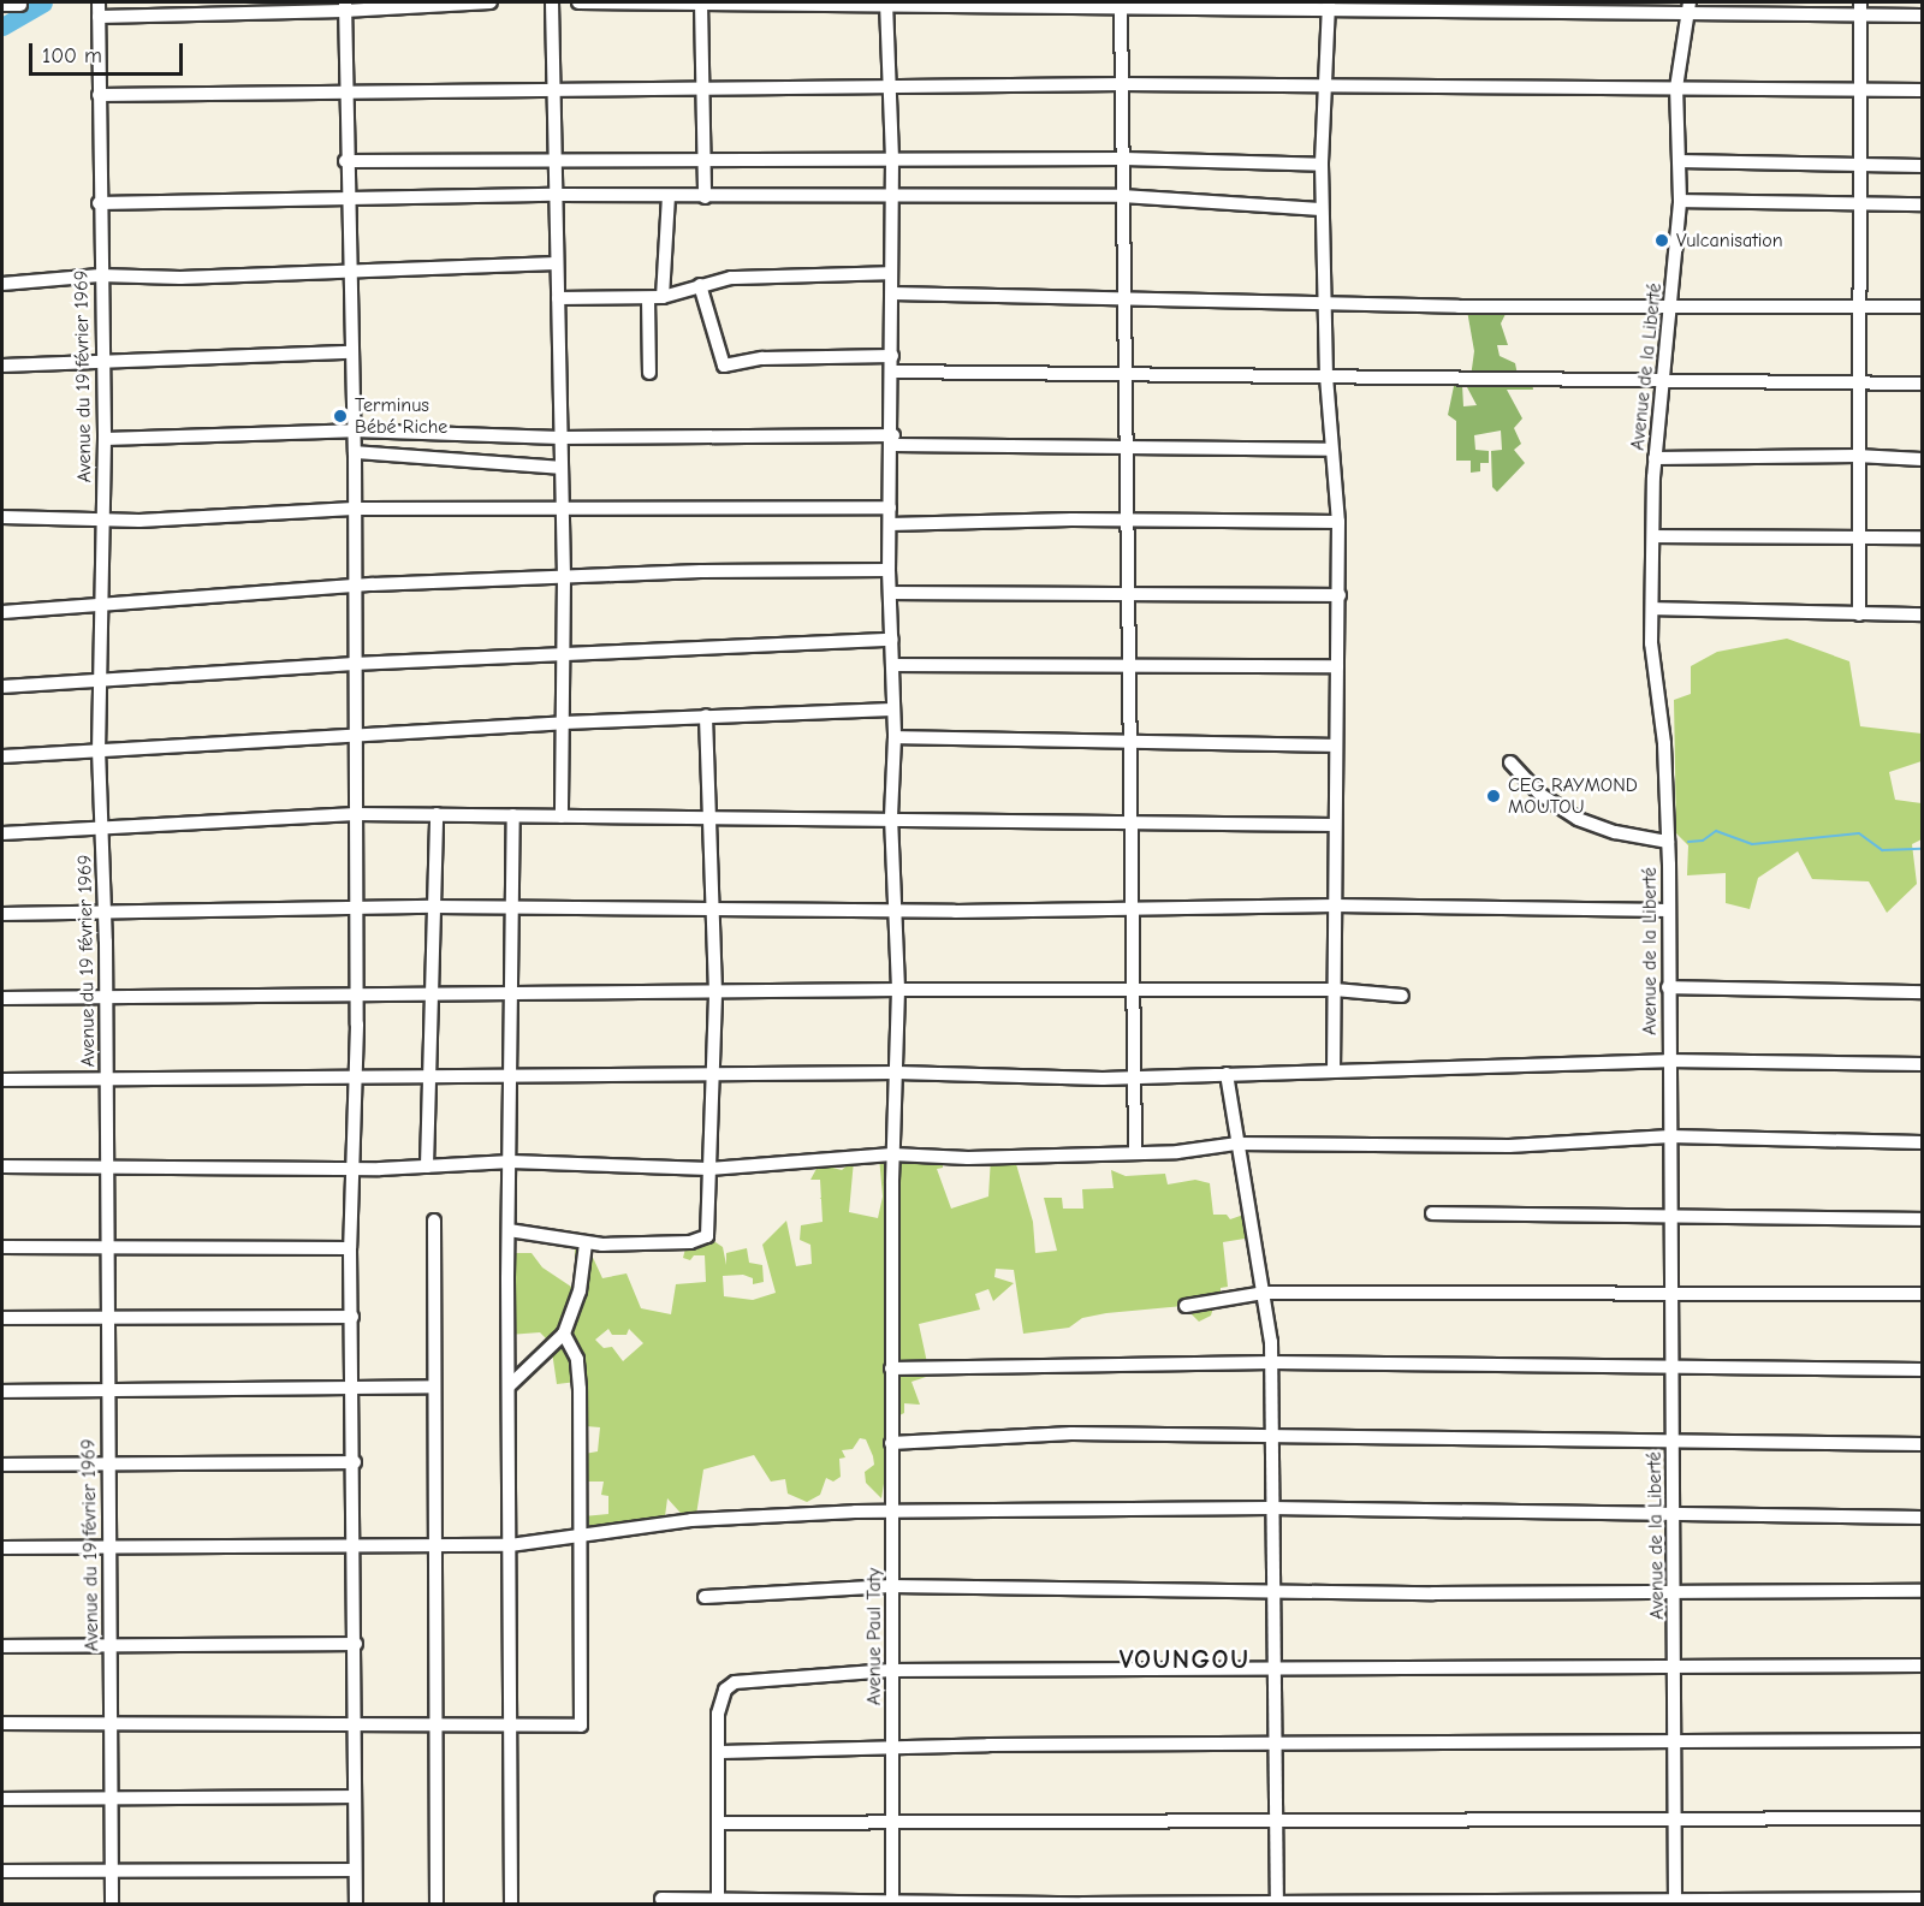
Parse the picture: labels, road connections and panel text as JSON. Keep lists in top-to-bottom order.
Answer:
{
  "streets": {
    "street": ["Avenue de la Liberté", "Avenue du 19 février 1969", "Avenue Paul Taty"]
  },
  "districts": ["VOUNGOU"],
  "places": ["Vulcanisation", "Terminus Bébé Riche", "CEG RAYMOND MOUTOU"],
  "scale_bar": "100 m"
}
